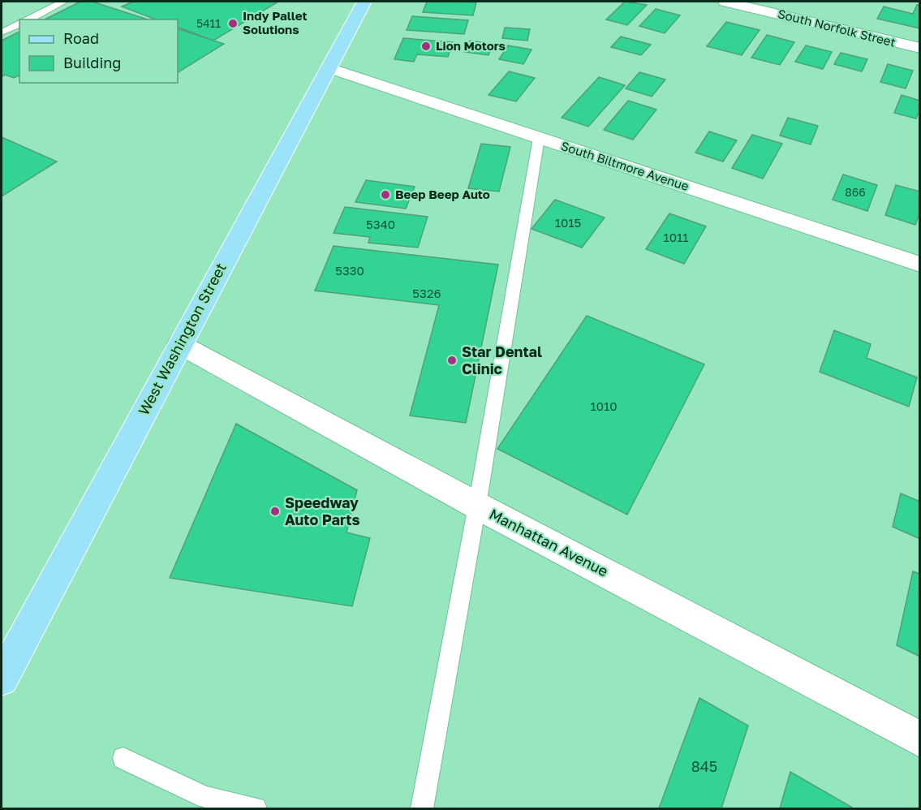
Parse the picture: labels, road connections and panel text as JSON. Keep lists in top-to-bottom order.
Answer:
{
  "streets": {
    "main road": ["West Washington Street"],
    "street": ["South Norfolk Street", "South Biltmore Avenue", "Manhattan Avenue"]
  },
  "crossings": [
    ["South Biltmore Avenue", "West Washington Street"],
    ["West Washington Street", "Manhattan Avenue"]
  ],
  "places": [
    "Indy Pallet Solutions",
    "Lion Motors",
    "Beep Beep Auto",
    "Star Dental Clinic",
    "Speedway Auto Parts"
  ],
  "house_numbers": [
    "5411",
    "866",
    "1015",
    "5340",
    "1011",
    "5330",
    "5326",
    "1010",
    "845"
  ],
  "legend": ["Road", "Building"]
}
